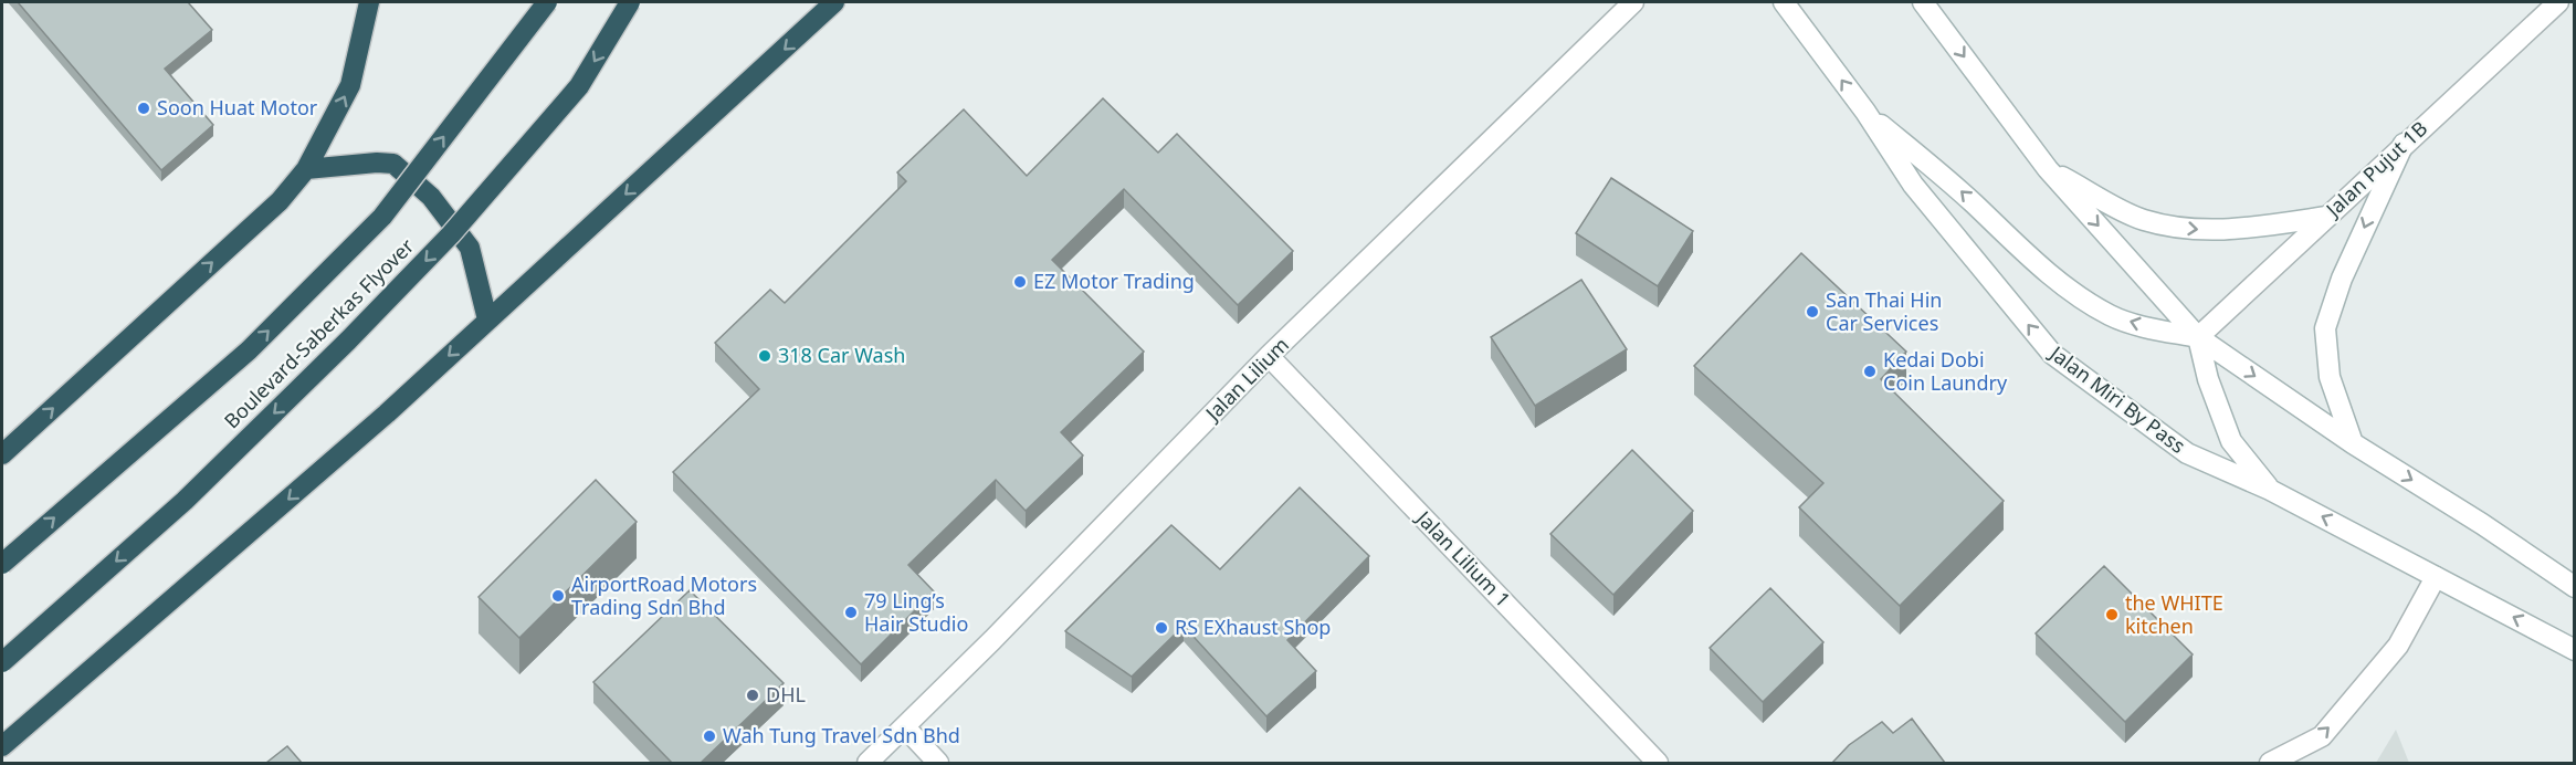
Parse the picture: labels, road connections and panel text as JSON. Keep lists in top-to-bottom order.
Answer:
{
  "streets": {
    "highway": ["Boulevard-Saberkas Flyover"],
    "street": [
      "Jalan Pujut 1B",
      "Jalan Lilium",
      "Jalan Miri By Pass",
      "Jalan Lilium 1"
    ]
  },
  "crossings": [
    ["Jalan Lilium", "Jalan Lilium 1"]
  ],
  "places": [
    "Soon Huat Motor",
    "EZ Motor Trading",
    "San Thai Hin Car Services",
    "318 Car Wash",
    "Kedai Dobi Coin Laundry",
    "AirportRoad Motors Trading Sdn Bhd",
    "79 Ling’s Hair Studio",
    "the WHITE kitchen",
    "RS EXhaust Shop",
    "DHL",
    "Wah Tung Travel Sdn Bhd"
  ]
}
